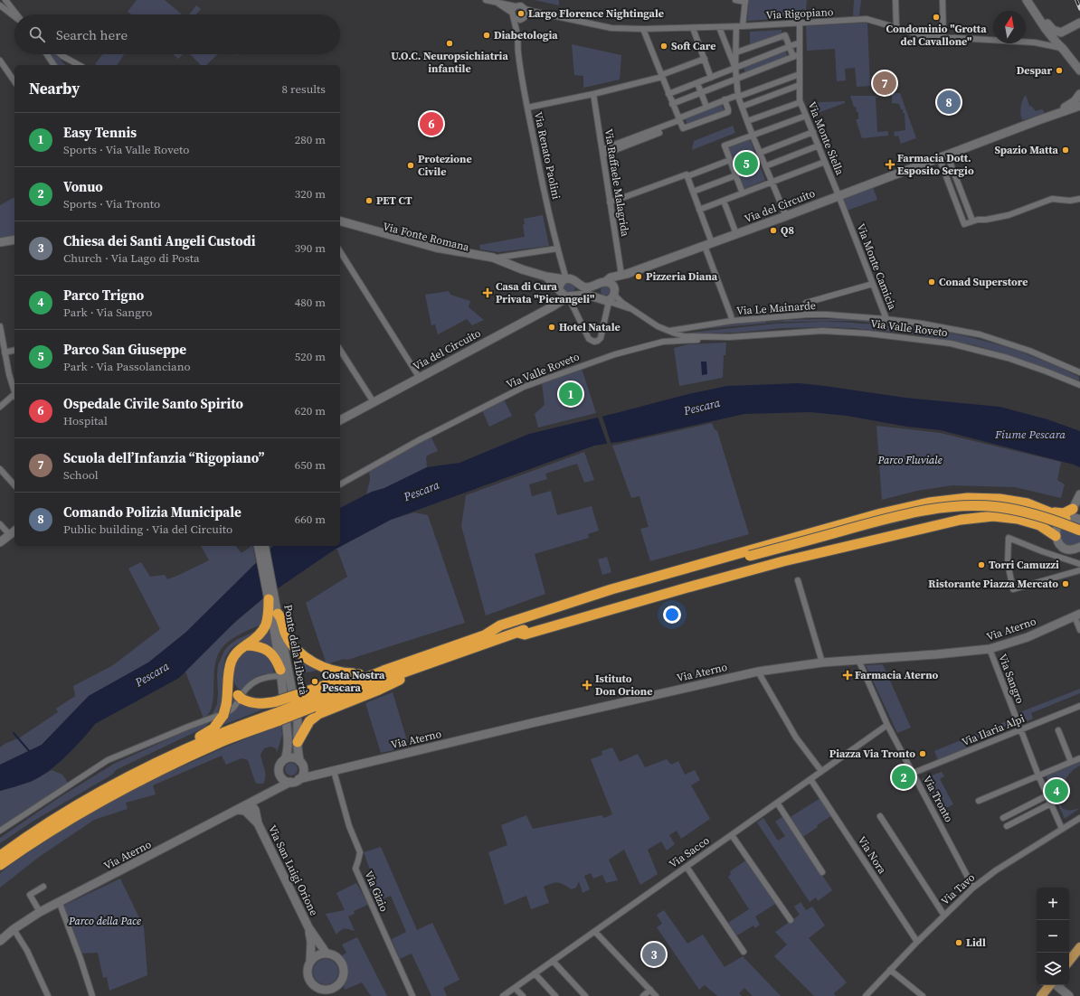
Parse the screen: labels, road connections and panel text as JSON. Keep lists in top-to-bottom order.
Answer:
{
  "streets": {
    "main road": [
      "Via del Circuito",
      "Via Fonte Romana",
      "Via Aterno",
      "Ponte della Libertà",
      "Via San Luigi Orione"
    ],
    "street": [
      "Via Rigopiano",
      "Via Monte Siella",
      "Via Renato Paolini",
      "Via Raffaele Malagrida",
      "Via Monte Camicia",
      "Via Le Mainarde",
      "Via Valle Roveto",
      "Via Sangro",
      "Via Ilaria Alpi",
      "Via Tronto",
      "Via Sacco",
      "Via Nora",
      "Via Tavo",
      "Via Gizio"
    ]
  },
  "crossings": [
    ["Via Rigopiano", "Via Monte Siella"],
    ["Via Rigopiano", "Via Renato Paolini"],
    ["Via Monte Siella", "Via del Circuito"],
    ["Via Monte Siella", "Via Monte Camicia"],
    ["Via Renato Paolini", "Via del Circuito"],
    ["Via Renato Paolini", "Via Fonte Romana"],
    ["Via Raffaele Malagrida", "Via del Circuito"],
    ["Via del Circuito", "Via Fonte Romana"],
    ["Via del Circuito", "Via Monte Camicia"],
    ["Via Monte Camicia", "Via Le Mainarde"],
    ["Via Le Mainarde", "Via Valle Roveto"],
    ["Via Aterno", "Ponte della Libertà"],
    ["Via Aterno", "Via Sangro"],
    ["Via Aterno", "Via Tronto"],
    ["Via Aterno", "Via San Luigi Orione"],
    ["Via Aterno", "Via Gizio"],
    ["Via Sangro", "Via Ilaria Alpi"],
    ["Via Sangro", "Via Tavo"],
    ["Via Ilaria Alpi", "Via Tronto"],
    ["Via Tronto", "Via Sacco"],
    ["Via Tronto", "Via Tavo"],
    ["Via Sacco", "Via Nora"],
    ["Via Nora", "Via Tavo"]
  ],
  "water": ["Pescara", "Fiume Pescara"],
  "parks": ["Parco Fluviale", "Parco della Pace"],
  "places": {
    "other": [
      "Largo Florence Nightingale",
      "Condominio \"Grotta del Cavallone\"",
      "Diabetologia",
      "U.O.C. Neuropsichiatria infantile",
      "Soft Care",
      "Despar",
      "Spazio Matta",
      "Protezione Civile",
      "PET CT",
      "Q8",
      "Pizzeria Diana",
      "Conad Superstore",
      "Hotel Natale",
      "Torri Camuzzi",
      "Ristorante Piazza Mercato",
      "Costa Nostra Pescara",
      "Piazza Via Tronto",
      "Lidl"
    ],
    "health": [
      "Farmacia Dott. Esposito Sergio",
      "Casa di Cura Privata \"Pierangeli\"",
      "Farmacia Aterno",
      "Istituto Don Orione"
    ]
  },
  "north": "top",
  "page": {
    "search": "Search here",
    "heading": ["Nearby", "8 results"],
    "pins": [
      "7",
      "8",
      "6",
      "5",
      "1",
      "2",
      "4",
      "3"
    ],
    "list": [
      {
        "mark": "1",
        "name": "Easy Tennis",
        "note": "Sports · Via Valle Roveto",
        "value": "280 m"
      },
      {
        "mark": "2",
        "name": "Vonuo",
        "note": "Sports · Via Tronto",
        "value": "320 m"
      },
      {
        "mark": "3",
        "name": "Chiesa dei Santi Angeli Custodi",
        "note": "Church · Via Lago di Posta",
        "value": "390 m"
      },
      {
        "mark": "4",
        "name": "Parco Trigno",
        "note": "Park · Via Sangro",
        "value": "480 m"
      },
      {
        "mark": "5",
        "name": "Parco San Giuseppe",
        "note": "Park · Via Passolanciano",
        "value": "520 m"
      },
      {
        "mark": "6",
        "name": "Ospedale Civile Santo Spirito",
        "note": "Hospital",
        "value": "620 m"
      },
      {
        "mark": "7",
        "name": "Scuola dell’Infanzia “Rigopiano”",
        "note": "School",
        "value": "650 m"
      },
      {
        "mark": "8",
        "name": "Comando Polizia Municipale",
        "note": "Public building · Via del Circuito",
        "value": "660 m"
      }
    ],
    "map_buttons": ["+", "−"]
  }
}
